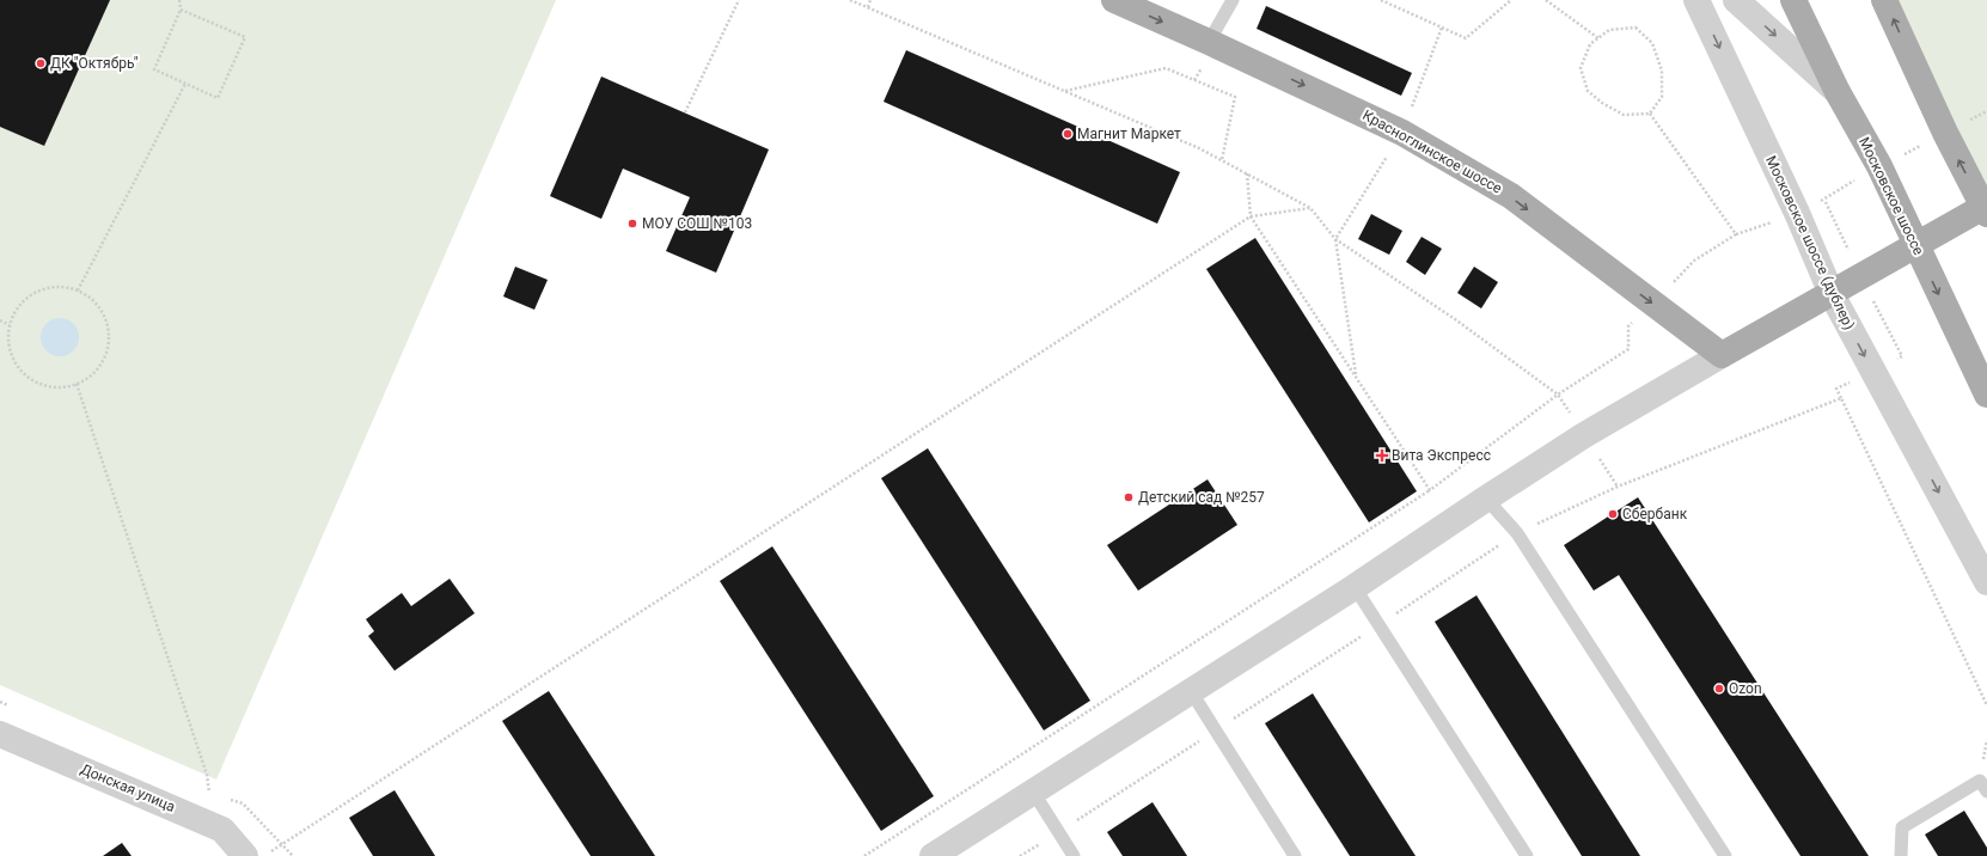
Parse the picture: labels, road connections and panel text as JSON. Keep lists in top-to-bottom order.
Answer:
{
  "streets": {
    "main road": ["Красноглинское шоссе", "Московское шоссе"],
    "street": ["Московское шоссе (дублер)", "Донская улица"]
  },
  "one_way": ["Красноглинское шоссе", "Московское шоссе", "Московское шоссе (дублер)"],
  "places": {
    "other": [
      "ДК \"Октябрь\"",
      "Магнит Маркет",
      "МОУ СОШ №103",
      "Детский сад №257",
      "Сбербанк",
      "Ozon"
    ],
    "health": ["Вита Экспресс"]
  }
}
